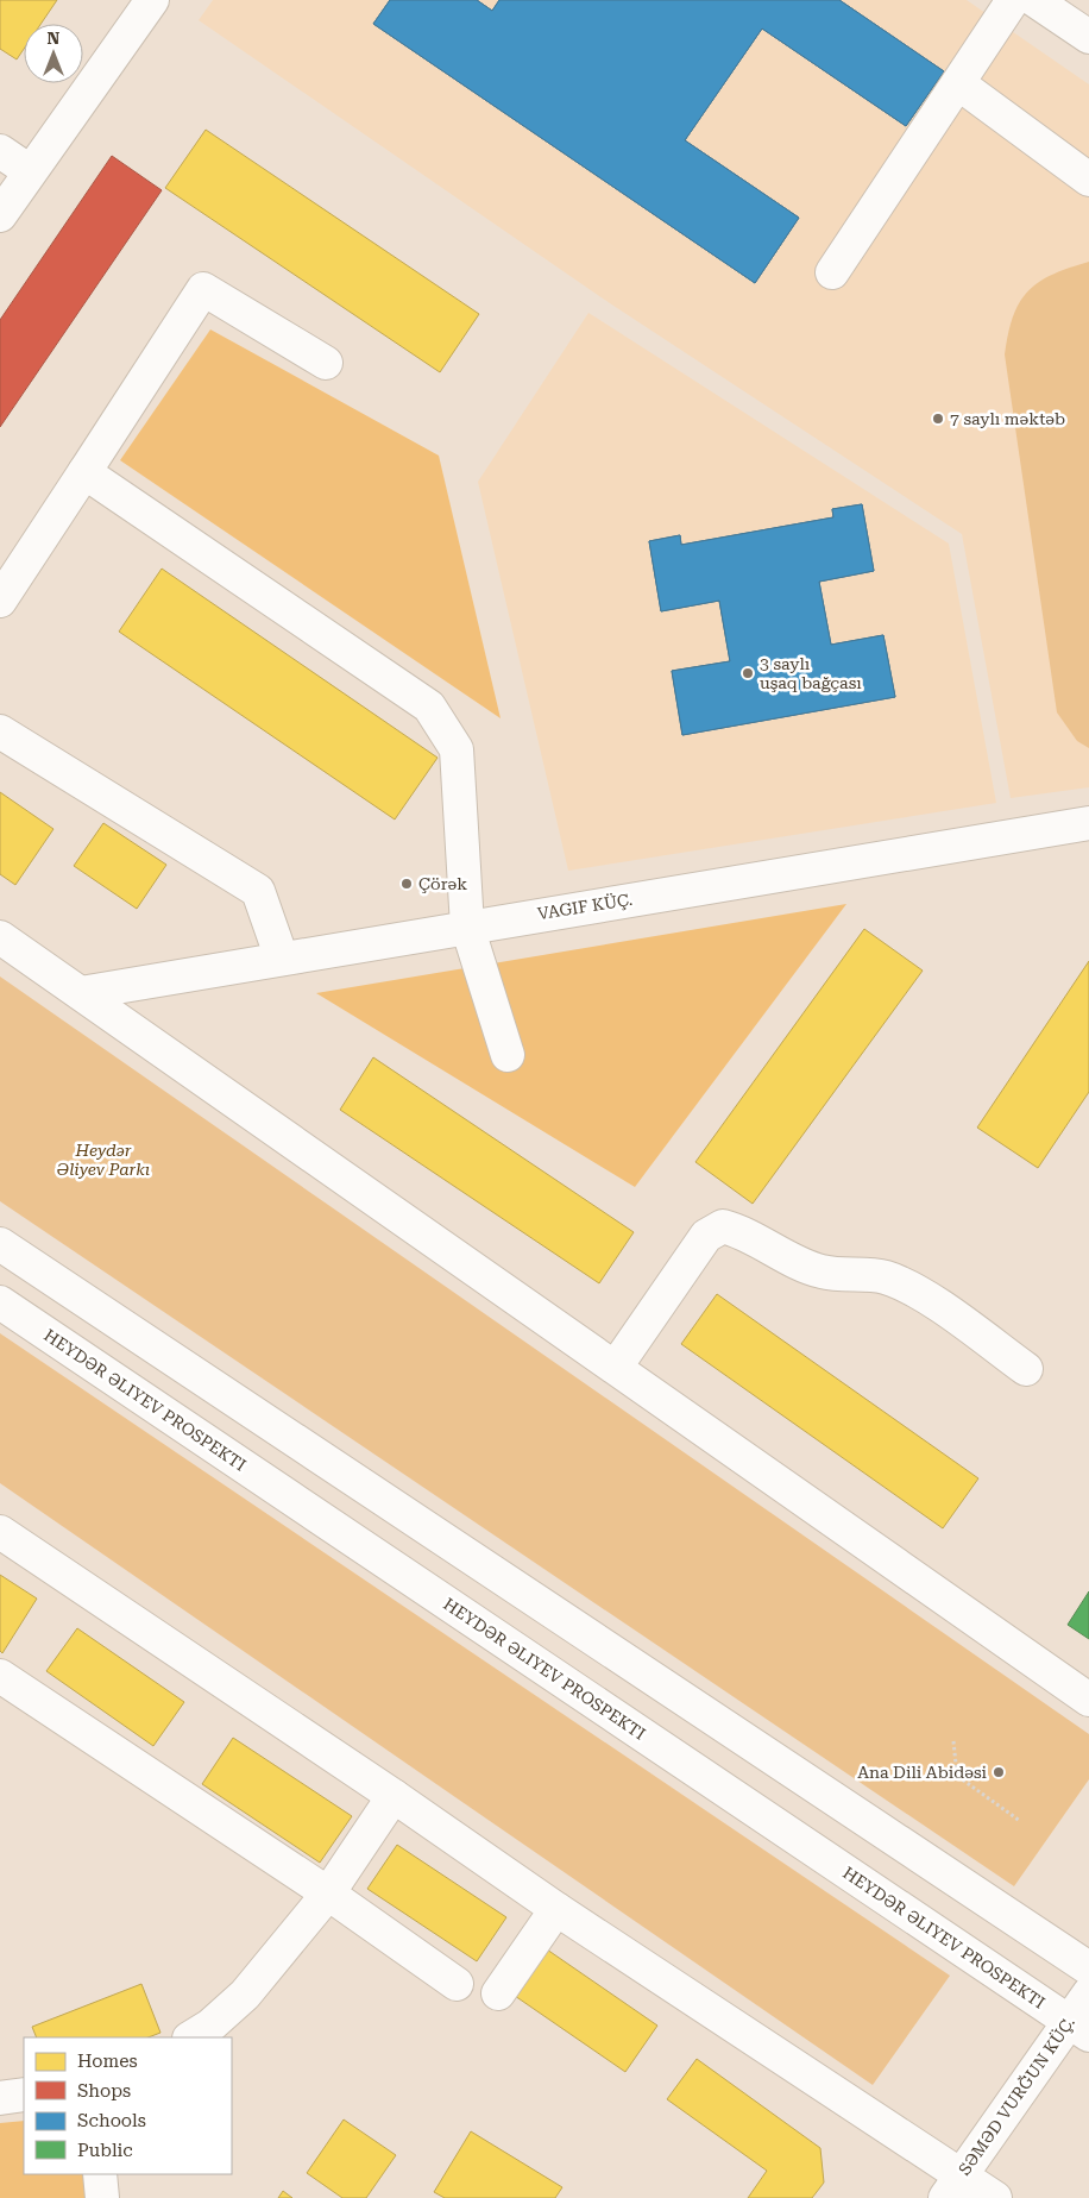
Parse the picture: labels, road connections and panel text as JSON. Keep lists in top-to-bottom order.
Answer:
{
  "streets": {
    "street": ["VAGIF KÜÇ.", "HEYDƏR ƏLIYEV PROSPEKTI", "SƏMƏD VURĞUN KÜÇ."]
  },
  "crossings": [
    ["HEYDƏR ƏLIYEV PROSPEKTI", "SƏMƏD VURĞUN KÜÇ."]
  ],
  "parks": ["Heydər Əliyev Parkı"],
  "places": [
    "7 saylı məktəb",
    "3 saylı uşaq bağçası",
    "Çörək",
    "Ana Dili Abidəsi"
  ],
  "legend": [
    "Homes",
    "Shops",
    "Schools",
    "Public"
  ],
  "north": "top"
}
